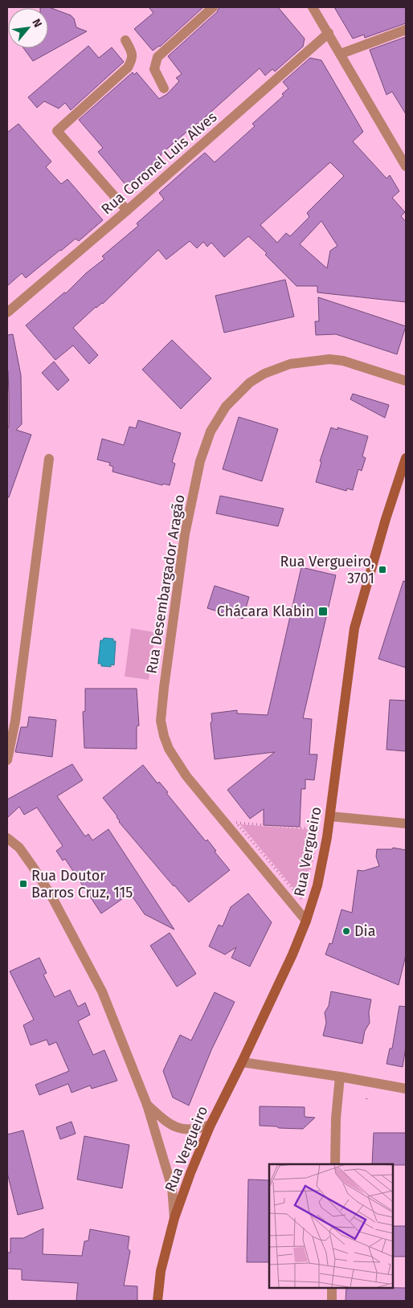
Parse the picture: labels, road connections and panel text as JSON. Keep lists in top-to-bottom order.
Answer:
{
  "streets": {
    "main road": ["Rua Vergueiro"],
    "street": ["Rua Coronel Luis Alves", "Rua Desembargador Aragão"]
  },
  "crossings": [
    ["Rua Desembargador Aragão", "Rua Vergueiro"]
  ],
  "places": {
    "transit": ["Rua Vergueiro, 3701", "Chácara Klabin", "Rua Doutor Barros Cruz, 115"],
    "other": ["Dia"]
  },
  "north": "top right"
}
